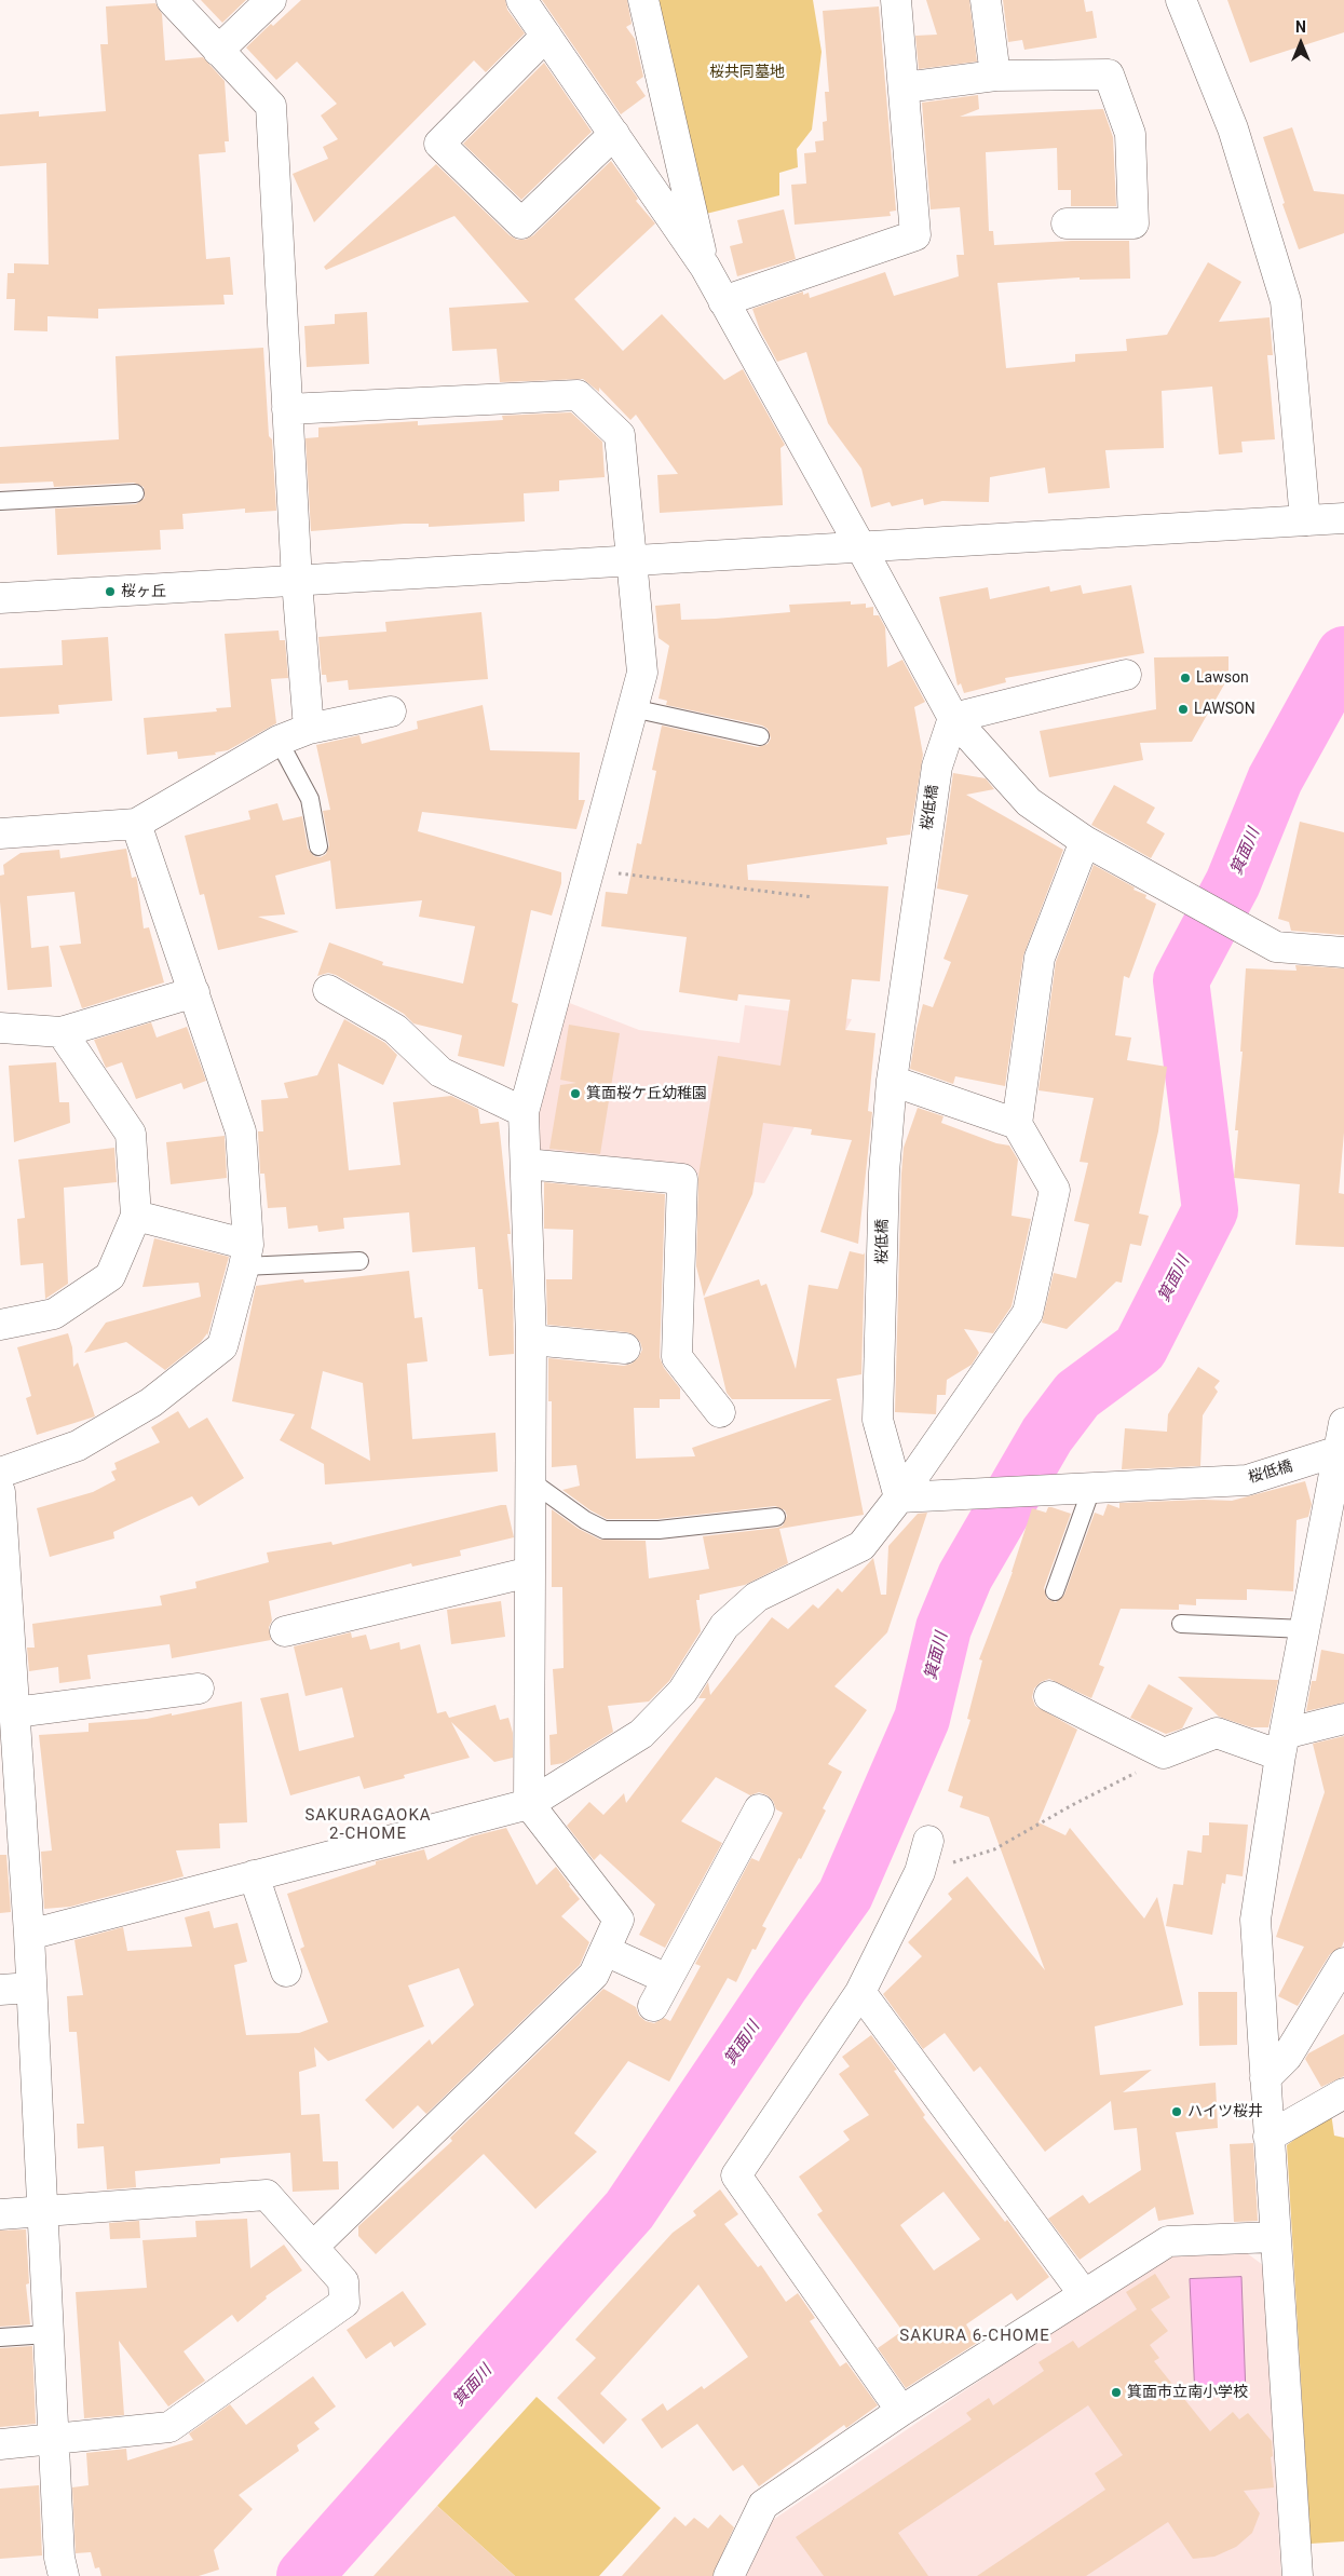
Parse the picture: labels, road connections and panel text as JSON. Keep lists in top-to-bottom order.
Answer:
{
  "streets": {
    "street": ["桜低橋"]
  },
  "districts": ["SAKURAGAOKA 2-CHOME", "SAKURA 6-CHOME"],
  "water": ["箕面川"],
  "parks": ["桜共同墓地"],
  "places": [
    "桜ヶ丘",
    "Lawson",
    "LAWSON",
    "箕面桜ケ丘幼稚園",
    "ハイツ桜井",
    "箕面市立南小学校"
  ],
  "north": "top"
}
